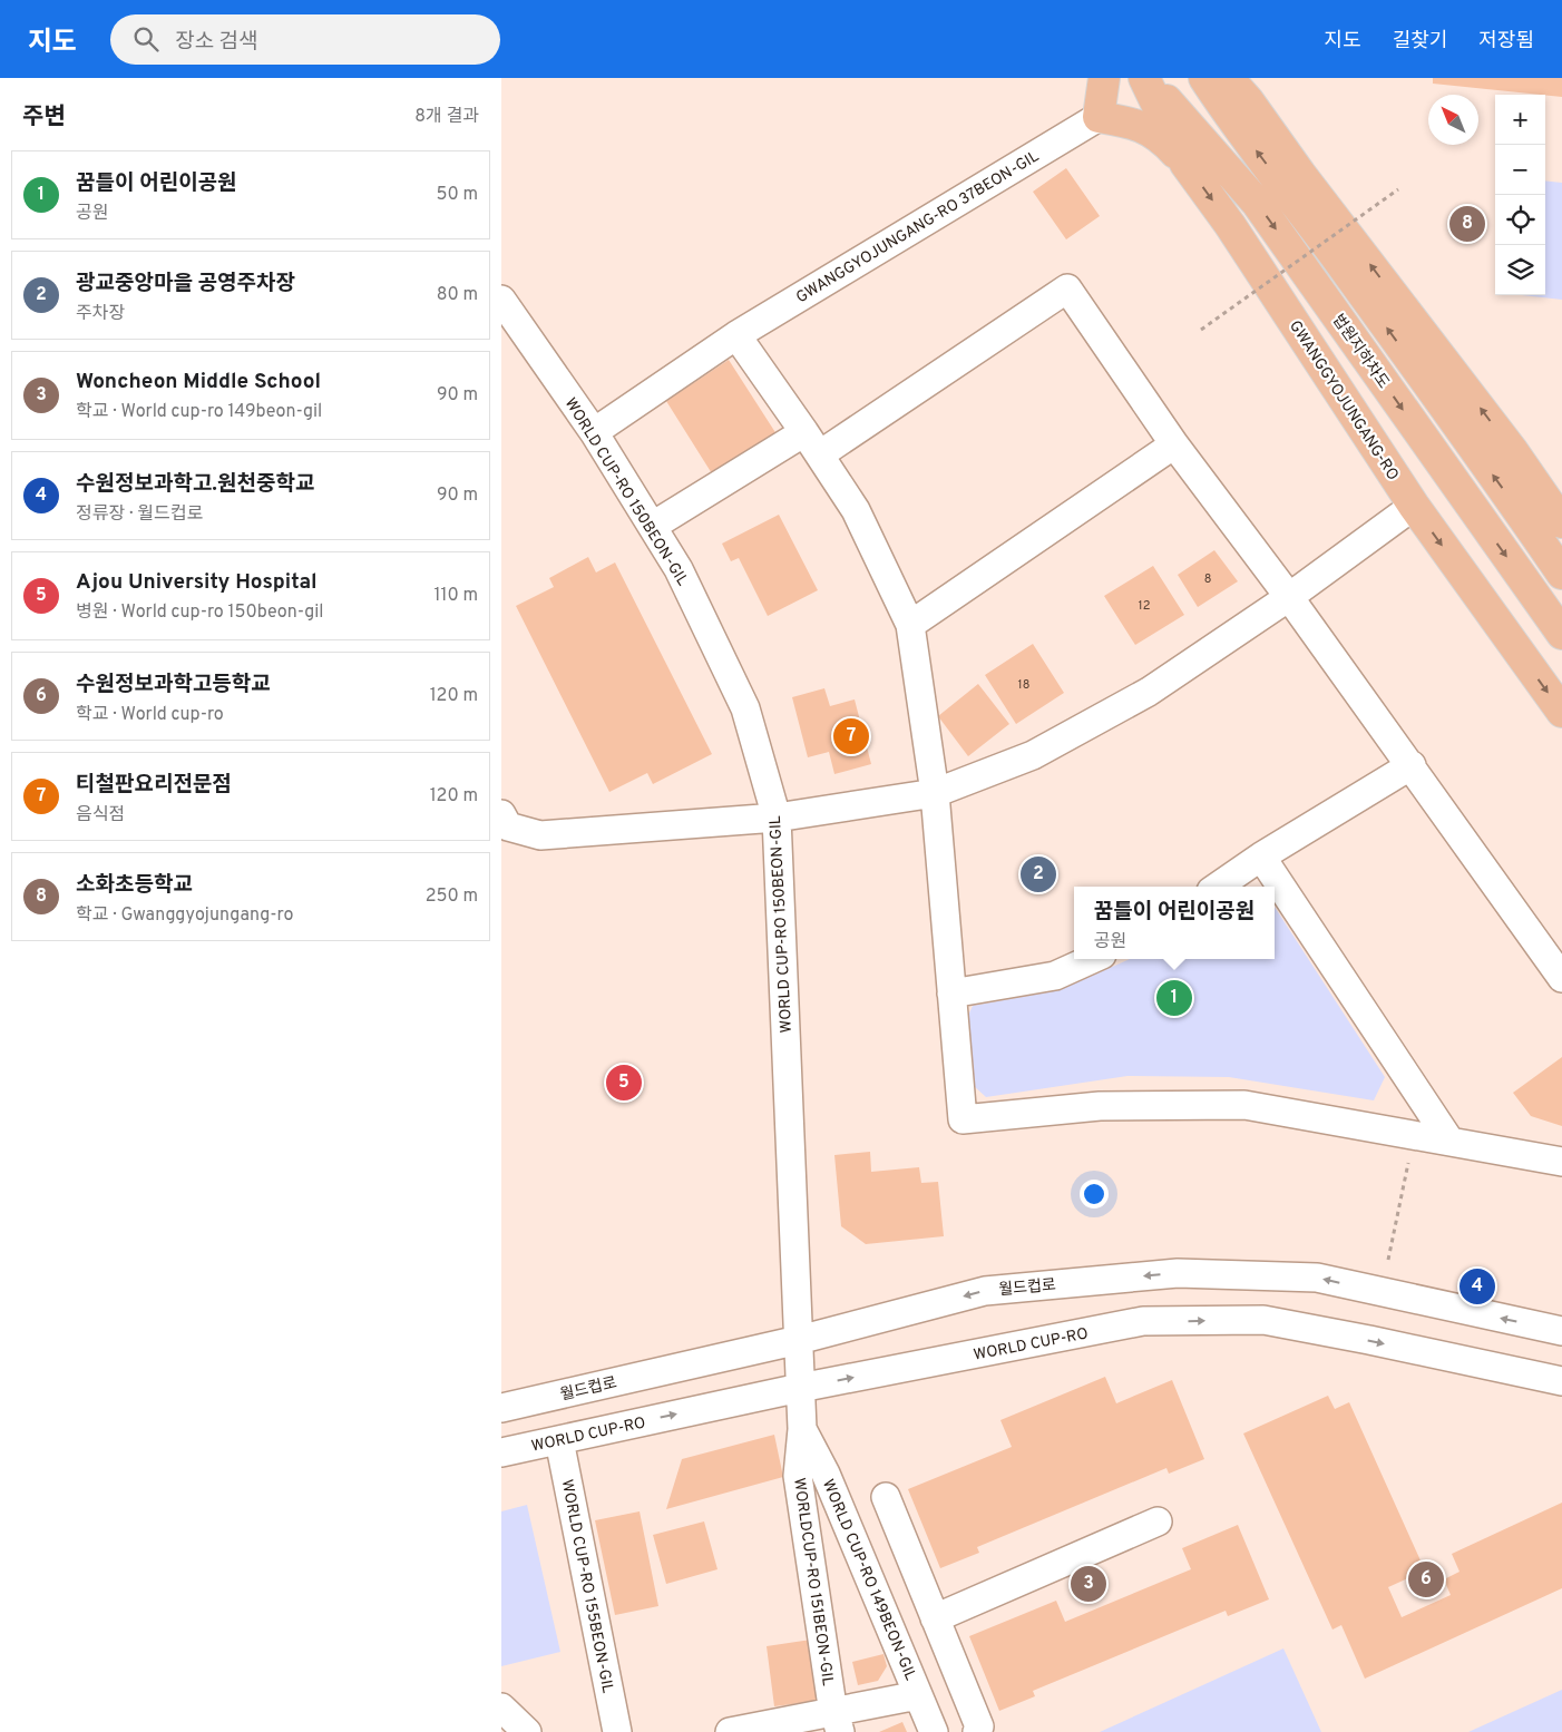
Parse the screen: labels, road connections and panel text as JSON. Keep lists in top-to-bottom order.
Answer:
{
  "streets": {
    "main road": ["법원지하차도", "GWANGGYOJUNGANG-RO"],
    "street": [
      "GWANGGYOJUNGANG-RO 37BEON-GIL",
      "WORLD CUP-RO 150BEON-GIL",
      "월드컵로",
      "WORLD CUP-RO",
      "WORLD CUP-RO 149BEON-GIL",
      "WORLDCUP-RO 151BEON-GIL",
      "WORLD CUP-RO 155BEON-GIL"
    ]
  },
  "crossings": [
    ["GWANGGYOJUNGANG-RO 37BEON-GIL", "WORLD CUP-RO 150BEON-GIL"],
    ["법원지하차도", "GWANGGYOJUNGANG-RO"],
    ["WORLD CUP-RO 150BEON-GIL", "월드컵로"],
    ["WORLD CUP-RO 150BEON-GIL", "WORLD CUP-RO"],
    ["WORLD CUP-RO 150BEON-GIL", "WORLDCUP-RO 151BEON-GIL"],
    ["WORLD CUP-RO", "WORLDCUP-RO 151BEON-GIL"],
    ["WORLD CUP-RO", "WORLD CUP-RO 155BEON-GIL"],
    ["WORLD CUP-RO 149BEON-GIL", "WORLDCUP-RO 151BEON-GIL"]
  ],
  "one_way": ["월드컵로"],
  "house_numbers": ["8", "12", "18"],
  "north": "top left",
  "page": {
    "header": "지도",
    "search": "장소 검색",
    "nav": ["지도", "길찾기", "저장됨"],
    "heading": ["주변", "8개 결과"],
    "map_buttons": ["+", "−"],
    "list": [
      {
        "mark": "1",
        "name": "꿈틀이 어린이공원",
        "note": "공원",
        "value": "50 m"
      },
      {
        "mark": "2",
        "name": "광교중앙마을 공영주차장",
        "note": "주차장",
        "value": "80 m"
      },
      {
        "mark": "3",
        "name": "Woncheon Middle School",
        "note": "학교 · World cup-ro 149beon-gil",
        "value": "90 m"
      },
      {
        "mark": "4",
        "name": "수원정보과학고.원천중학교",
        "note": "정류장 · 월드컵로",
        "value": "90 m"
      },
      {
        "mark": "5",
        "name": "Ajou University Hospital",
        "note": "병원 · World cup-ro 150beon-gil",
        "value": "110 m"
      },
      {
        "mark": "6",
        "name": "수원정보과학고등학교",
        "note": "학교 · World cup-ro",
        "value": "120 m"
      },
      {
        "mark": "7",
        "name": "티철판요리전문점",
        "note": "음식점",
        "value": "120 m"
      },
      {
        "mark": "8",
        "name": "소화초등학교",
        "note": "학교 · Gwanggyojungang-ro",
        "value": "250 m"
      }
    ],
    "pins": [
      "8",
      "7",
      "2",
      "1",
      "5",
      "4",
      "6",
      "3"
    ],
    "popup": ["꿈틀이 어린이공원", "공원"]
  }
}
